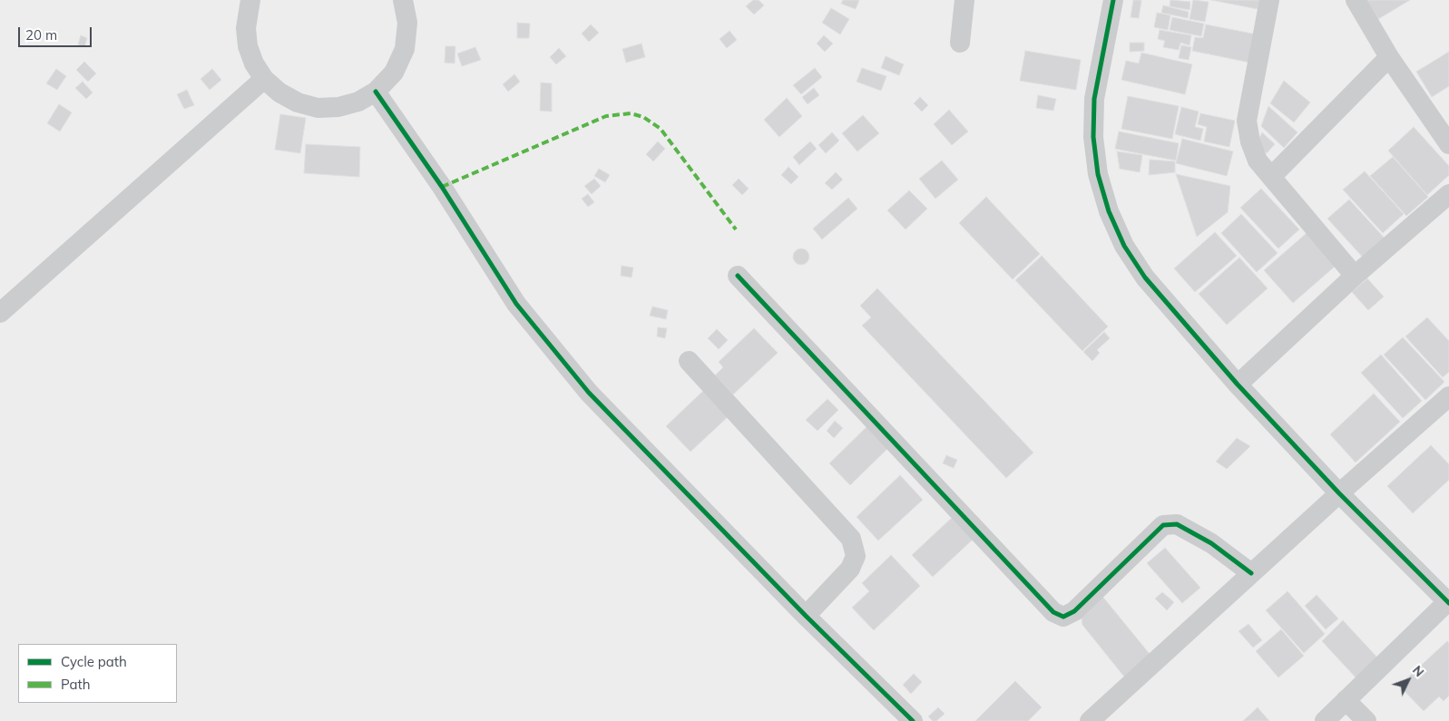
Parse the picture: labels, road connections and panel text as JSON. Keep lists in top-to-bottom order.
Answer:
{
  "legend": ["Cycle path", "Path"],
  "scale_bar": "20 m",
  "north": "top right"
}
